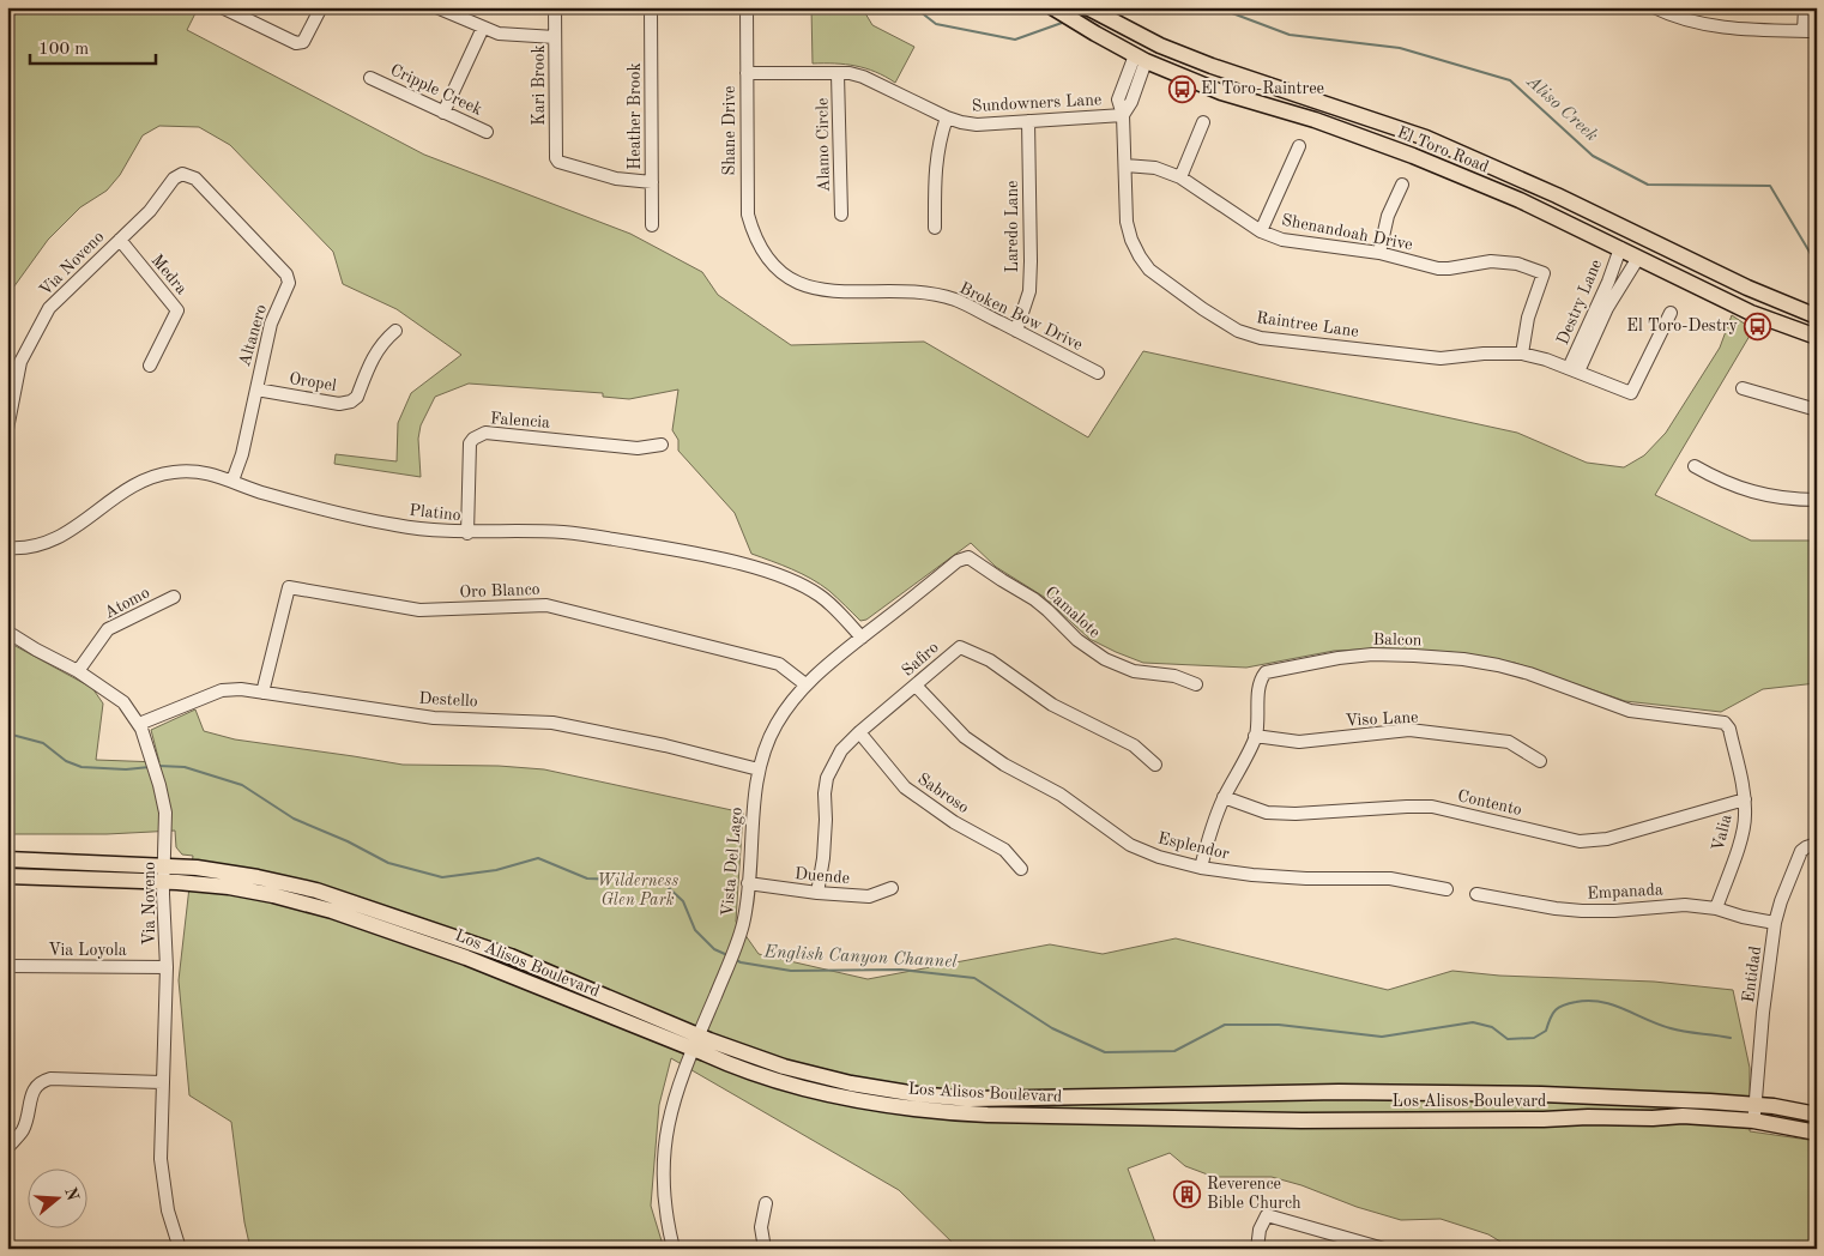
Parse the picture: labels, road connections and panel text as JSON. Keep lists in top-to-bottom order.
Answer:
{
  "streets": {
    "main road": ["El Toro Road", "Los Alisos Boulevard"],
    "street": [
      "Kari Brook",
      "Cripple Creek",
      "Sundowners Lane",
      "Heather Brook",
      "Shane Drive",
      "Alamo Circle",
      "Laredo Lane",
      "Shenandoah Drive",
      "Via Noveno",
      "Medra",
      "Destry Lane",
      "Broken Bow Drive",
      "Raintree Lane",
      "Altanero",
      "Oropel",
      "Falencia",
      "Platino",
      "Oro Blanco",
      "Atomo",
      "Camalote",
      "Balcon",
      "Safiro",
      "Destello",
      "Viso Lane",
      "Sabroso",
      "Contento",
      "Valia",
      "Esplendor",
      "Vista Del Lago",
      "Duende",
      "Empanada",
      "Via Loyola",
      "Entidad"
    ]
  },
  "crossings": [
    ["Kari Brook", "Heather Brook"],
    ["Sundowners Lane", "Shane Drive"],
    ["Sundowners Lane", "Alamo Circle"],
    ["Sundowners Lane", "Laredo Lane"],
    ["Sundowners Lane", "Raintree Lane"],
    ["Shane Drive", "Broken Bow Drive"],
    ["El Toro Road", "Destry Lane"],
    ["El Toro Road", "Raintree Lane"],
    ["Laredo Lane", "Broken Bow Drive"],
    ["Shenandoah Drive", "Raintree Lane"],
    ["Via Noveno", "Medra"],
    ["Via Noveno", "Altanero"],
    ["Via Noveno", "Atomo"],
    ["Via Noveno", "Destello"],
    ["Via Noveno", "Via Loyola"],
    ["Via Noveno", "Los Alisos Boulevard"],
    ["Destry Lane", "Raintree Lane"],
    ["Altanero", "Oropel"],
    ["Altanero", "Platino"],
    ["Falencia", "Platino"],
    ["Platino", "Vista Del Lago"],
    ["Oro Blanco", "Destello"],
    ["Oro Blanco", "Vista Del Lago"],
    ["Camalote", "Vista Del Lago"],
    ["Balcon", "Viso Lane"],
    ["Balcon", "Contento"],
    ["Balcon", "Valia"],
    ["Balcon", "Esplendor"],
    ["Safiro", "Sabroso"],
    ["Safiro", "Esplendor"],
    ["Safiro", "Duende"],
    ["Destello", "Vista Del Lago"],
    ["Contento", "Valia"],
    ["Valia", "Empanada"],
    ["Vista Del Lago", "Duende"],
    ["Vista Del Lago", "Los Alisos Boulevard"],
    ["Empanada", "Entidad"],
    ["Los Alisos Boulevard", "Entidad"]
  ],
  "water": ["Aliso Creek", "English Canyon Channel"],
  "parks": ["Wilderness Glen Park"],
  "places": {
    "bus stop": ["El Toro-Raintree", "El Toro-Destry"],
    "building": ["Reverence Bible Church"]
  },
  "scale_bar": "100 m",
  "north": "right"
}
